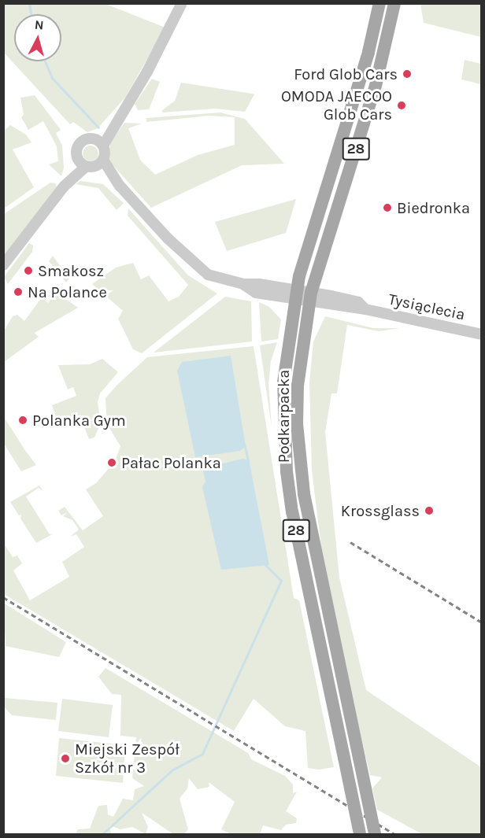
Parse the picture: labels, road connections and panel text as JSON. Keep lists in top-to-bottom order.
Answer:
{
  "streets": {
    "main road": ["28", "Podkarpacka"],
    "street": ["Tysiąclecia"]
  },
  "crossings": [
    ["Tysiąclecia", "Podkarpacka"]
  ],
  "places": [
    "Ford Glob Cars",
    "OMODA JAECOO Glob Cars",
    "Biedronka",
    "Smakosz",
    "Na Polance",
    "Polanka Gym",
    "Pałac Polanka",
    "Krossglass",
    "Miejski Zespół Szkół nr 3"
  ],
  "north": "top"
}
